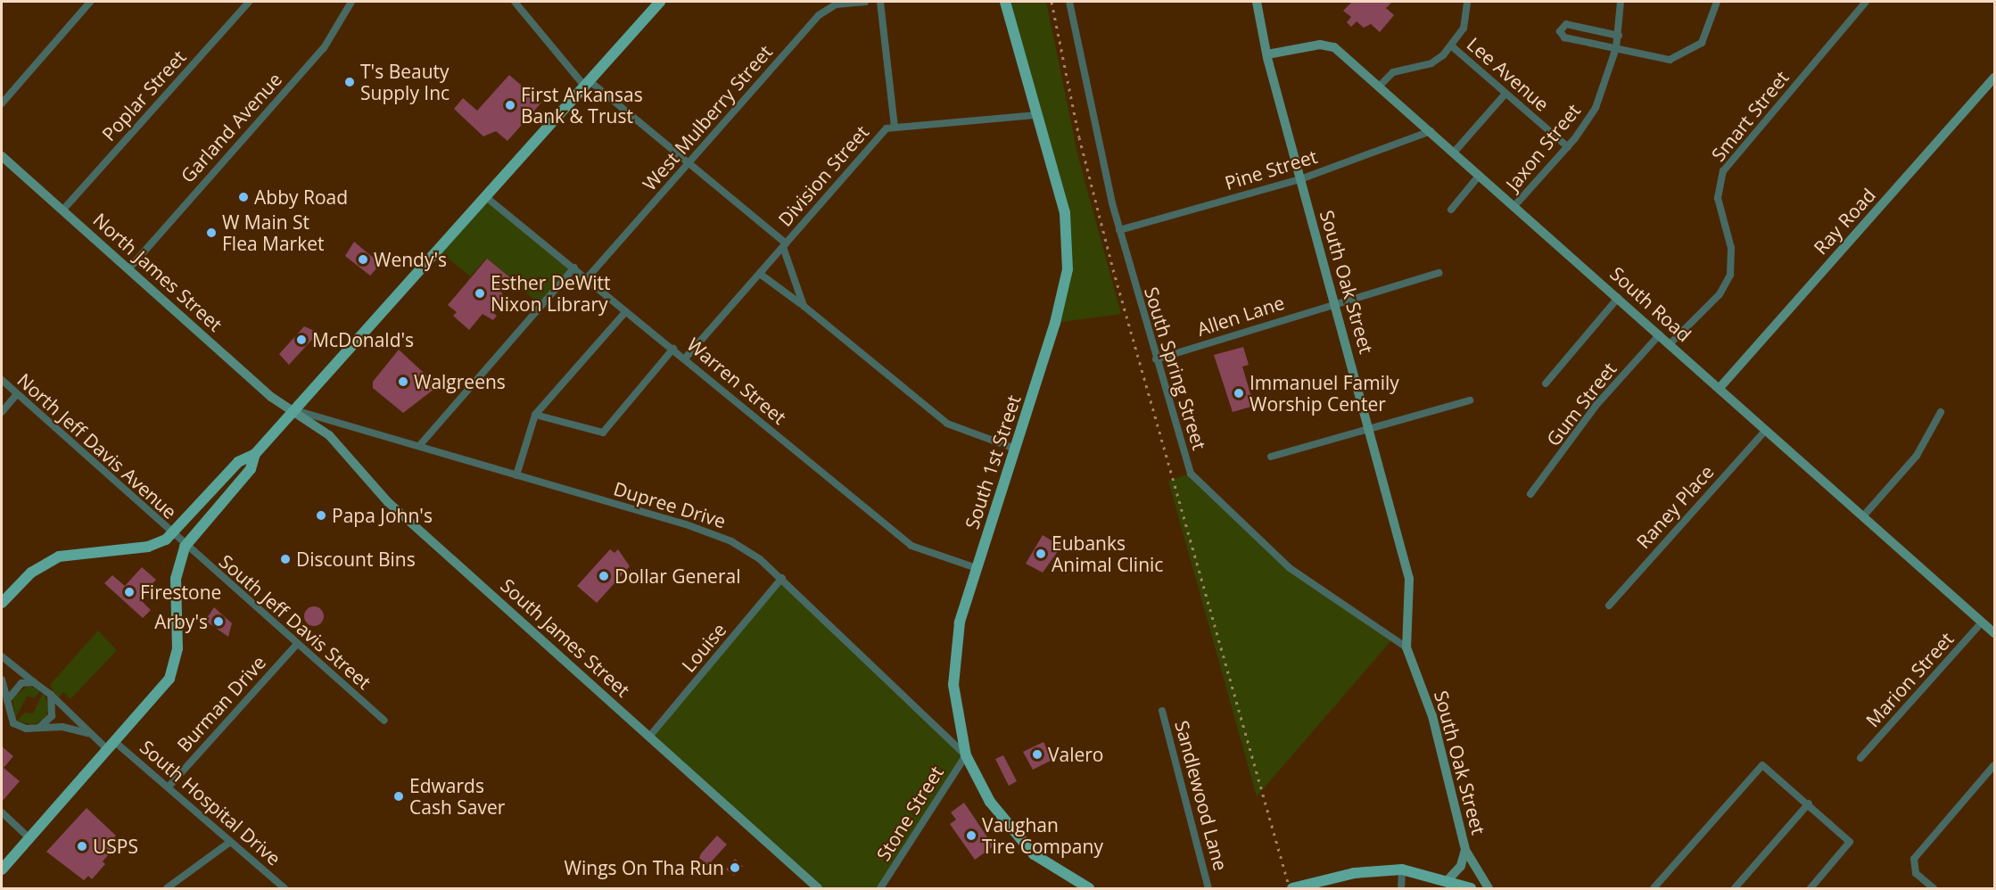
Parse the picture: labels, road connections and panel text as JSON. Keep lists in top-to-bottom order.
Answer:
{
  "streets": {
    "main road": ["South 1st Street"],
    "street": [
      "Lee Avenue",
      "Poplar Street",
      "Smart Street",
      "West Mulberry Street",
      "Garland Avenue",
      "Jaxon Street",
      "Pine Street",
      "Division Street",
      "Ray Road",
      "North James Street",
      "South Oak Street",
      "South Road",
      "Allen Lane",
      "South Spring Street",
      "Warren Street",
      "Gum Street",
      "North Jeff Davis Avenue",
      "Dupree Drive",
      "Raney Place",
      "South Jeff Davis Street",
      "South James Street",
      "Louise",
      "Marion Street",
      "Burman Drive",
      "Sandlewood Lane",
      "South Hospital Drive",
      "Stone Street"
    ]
  },
  "crossings": [
    ["Lee Avenue", "Jaxon Street"],
    ["Poplar Street", "North James Street"],
    ["Smart Street", "South Road"],
    ["West Mulberry Street", "Warren Street"],
    ["Garland Avenue", "North James Street"],
    ["Jaxon Street", "South Road"],
    ["Pine Street", "South Oak Street"],
    ["Pine Street", "South Road"],
    ["Pine Street", "South Spring Street"],
    ["Division Street", "Warren Street"],
    ["Division Street", "South 1st Street"],
    ["Ray Road", "South Road"],
    ["North James Street", "Dupree Drive"],
    ["North James Street", "South James Street"],
    ["South Oak Street", "South Road"],
    ["South Oak Street", "Allen Lane"],
    ["South Oak Street", "South Spring Street"],
    ["South Road", "Gum Street"],
    ["South Road", "Raney Place"],
    ["South Road", "Marion Street"],
    ["Allen Lane", "South Spring Street"],
    ["Warren Street", "South 1st Street"],
    ["North Jeff Davis Avenue", "South Jeff Davis Street"],
    ["South 1st Street", "Dupree Drive"],
    ["South 1st Street", "Stone Street"],
    ["Dupree Drive", "South James Street"],
    ["Dupree Drive", "Louise"],
    ["Dupree Drive", "Stone Street"],
    ["South Jeff Davis Street", "Burman Drive"],
    ["South James Street", "Louise"],
    ["Burman Drive", "South Hospital Drive"]
  ],
  "places": [
    "T's Beauty Supply Inc",
    "First Arkansas Bank & Trust",
    "Abby Road",
    "W Main St Flea Market",
    "Wendy's",
    "Esther DeWitt Nixon Library",
    "McDonald's",
    "Walgreens",
    "Immanuel Family Worship Center",
    "Papa John's",
    "Eubanks Animal Clinic",
    "Discount Bins",
    "Dollar General",
    "Firestone",
    "Arby's",
    "Valero",
    "Edwards Cash Saver",
    "Vaughan Tire Company",
    "USPS",
    "Wings On Tha Run"
  ]
}
